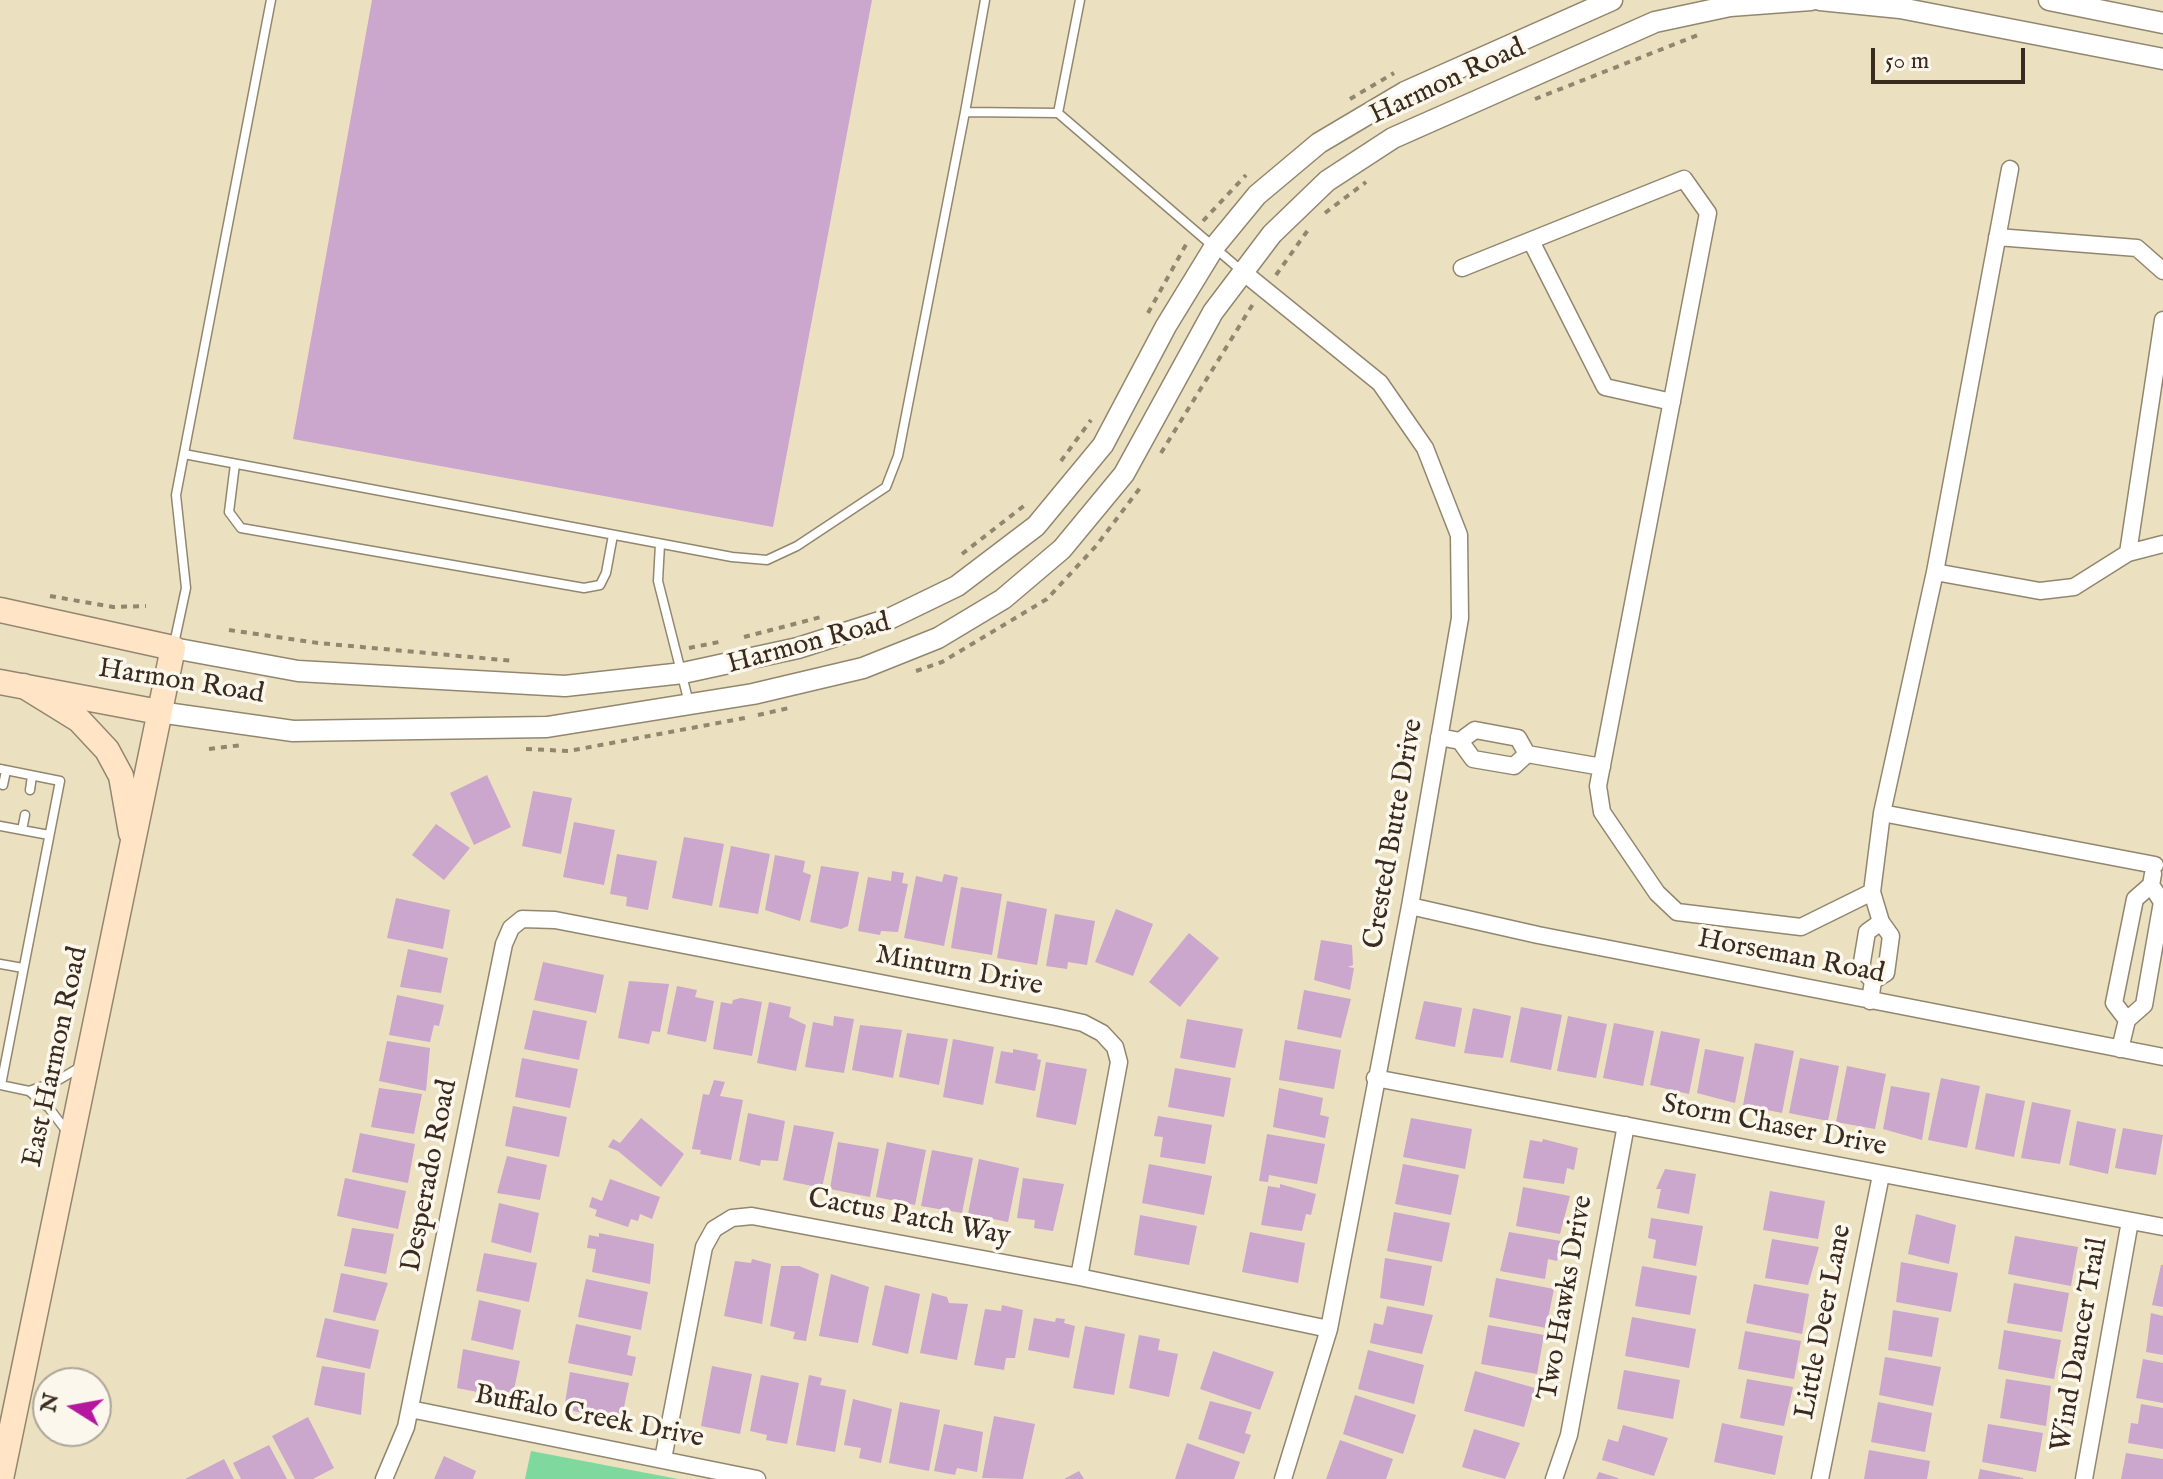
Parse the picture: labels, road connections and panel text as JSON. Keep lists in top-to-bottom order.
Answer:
{
  "streets": {
    "main road": ["Harmon Road", "East Harmon Road"],
    "street": [
      "Crested Butte Drive",
      "Horseman Road",
      "Minturn Drive",
      "Storm Chaser Drive",
      "Desperado Road",
      "Cactus Patch Way",
      "Two Hawks Drive",
      "Little Deer Lane",
      "Wind Dancer Trail",
      "Buffalo Creek Drive"
    ]
  },
  "crossings": [
    ["Harmon Road", "Crested Butte Drive"],
    ["Harmon Road", "East Harmon Road"],
    ["Crested Butte Drive", "Horseman Road"],
    ["Crested Butte Drive", "Storm Chaser Drive"],
    ["Crested Butte Drive", "Cactus Patch Way"],
    ["Minturn Drive", "Desperado Road"],
    ["Minturn Drive", "Cactus Patch Way"],
    ["Storm Chaser Drive", "Two Hawks Drive"],
    ["Storm Chaser Drive", "Little Deer Lane"],
    ["Storm Chaser Drive", "Wind Dancer Trail"],
    ["Desperado Road", "Buffalo Creek Drive"],
    ["Cactus Patch Way", "Buffalo Creek Drive"]
  ],
  "scale_bar": "50 m",
  "north": "left"
}
